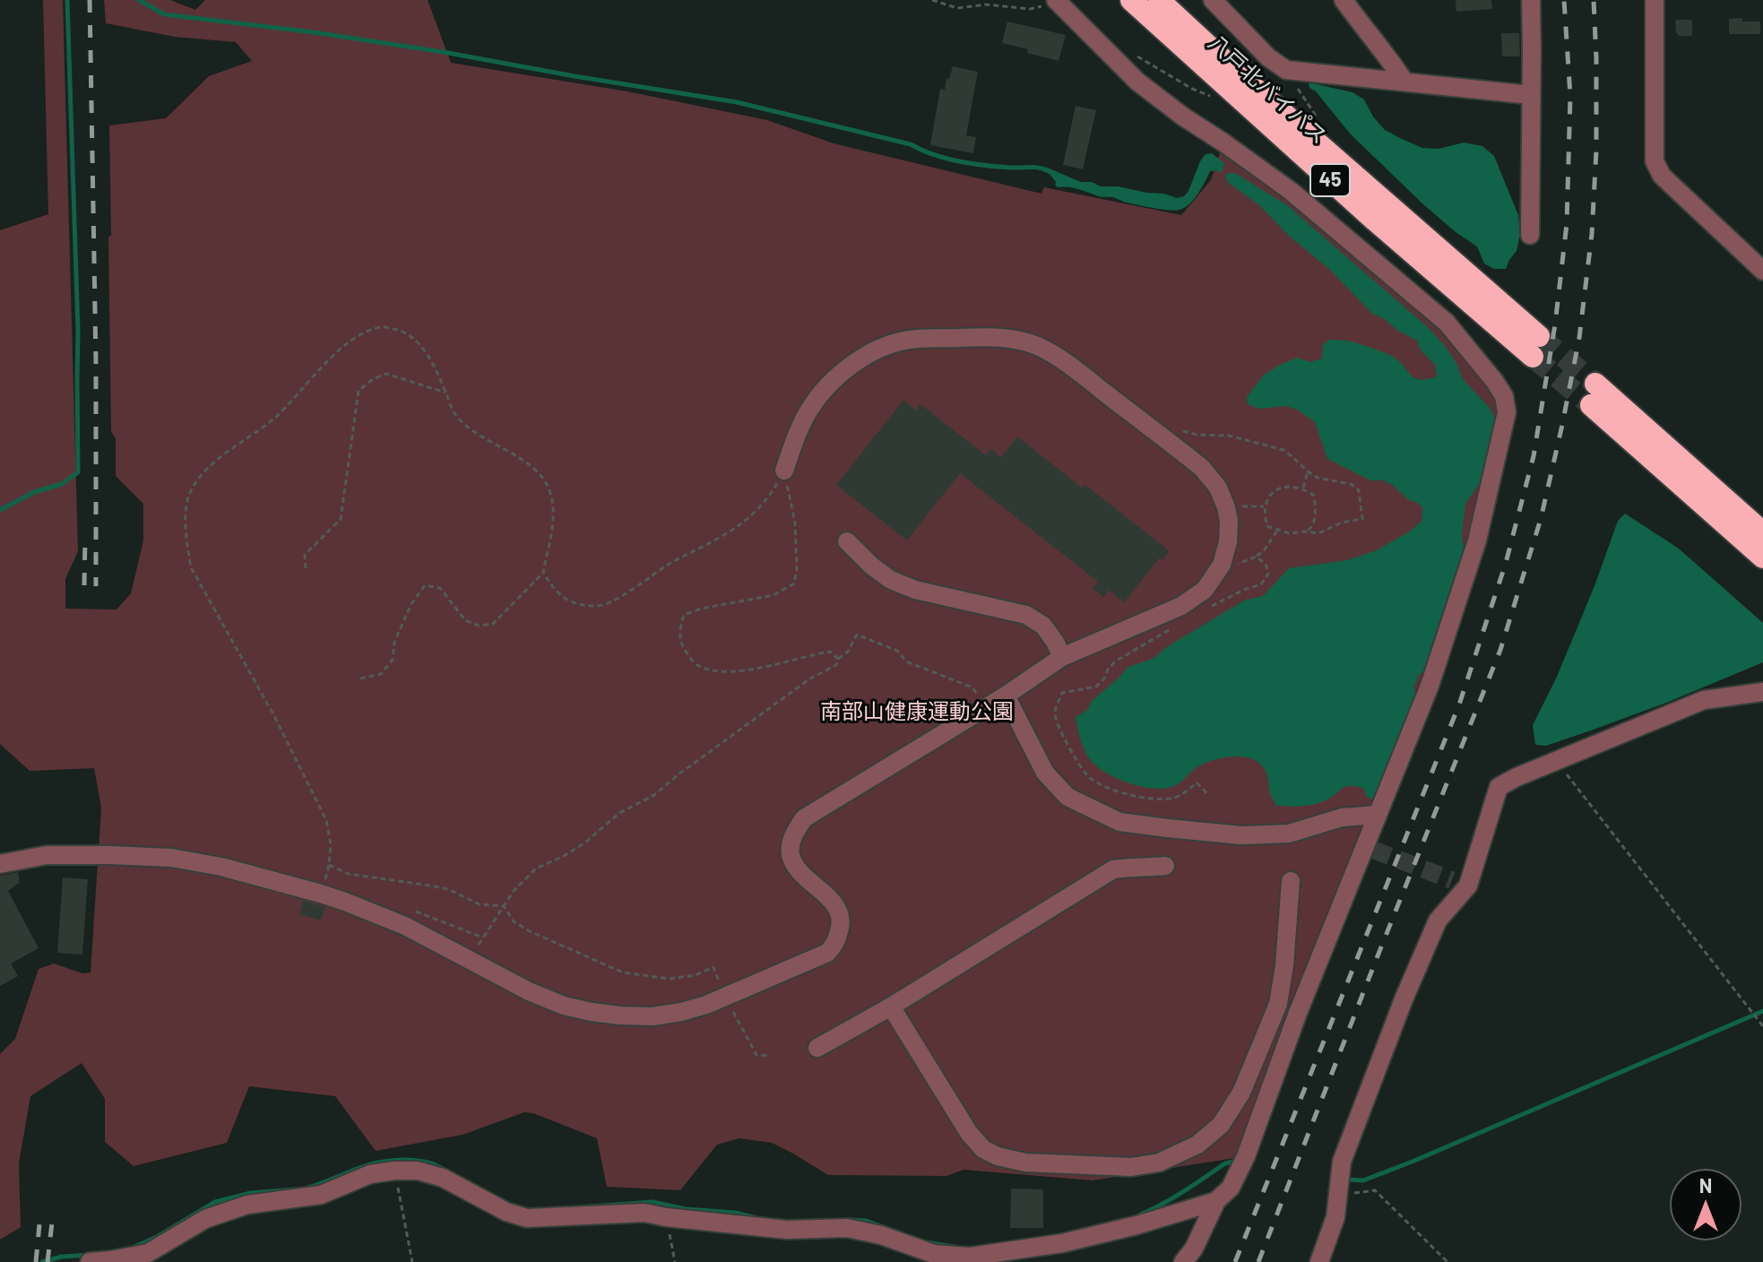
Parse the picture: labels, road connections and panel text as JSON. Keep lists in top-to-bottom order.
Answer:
{
  "streets": {
    "highway": ["八戸北バイパス", "45"]
  },
  "parks": ["南部山健康運動公園"],
  "north": "top"
}
